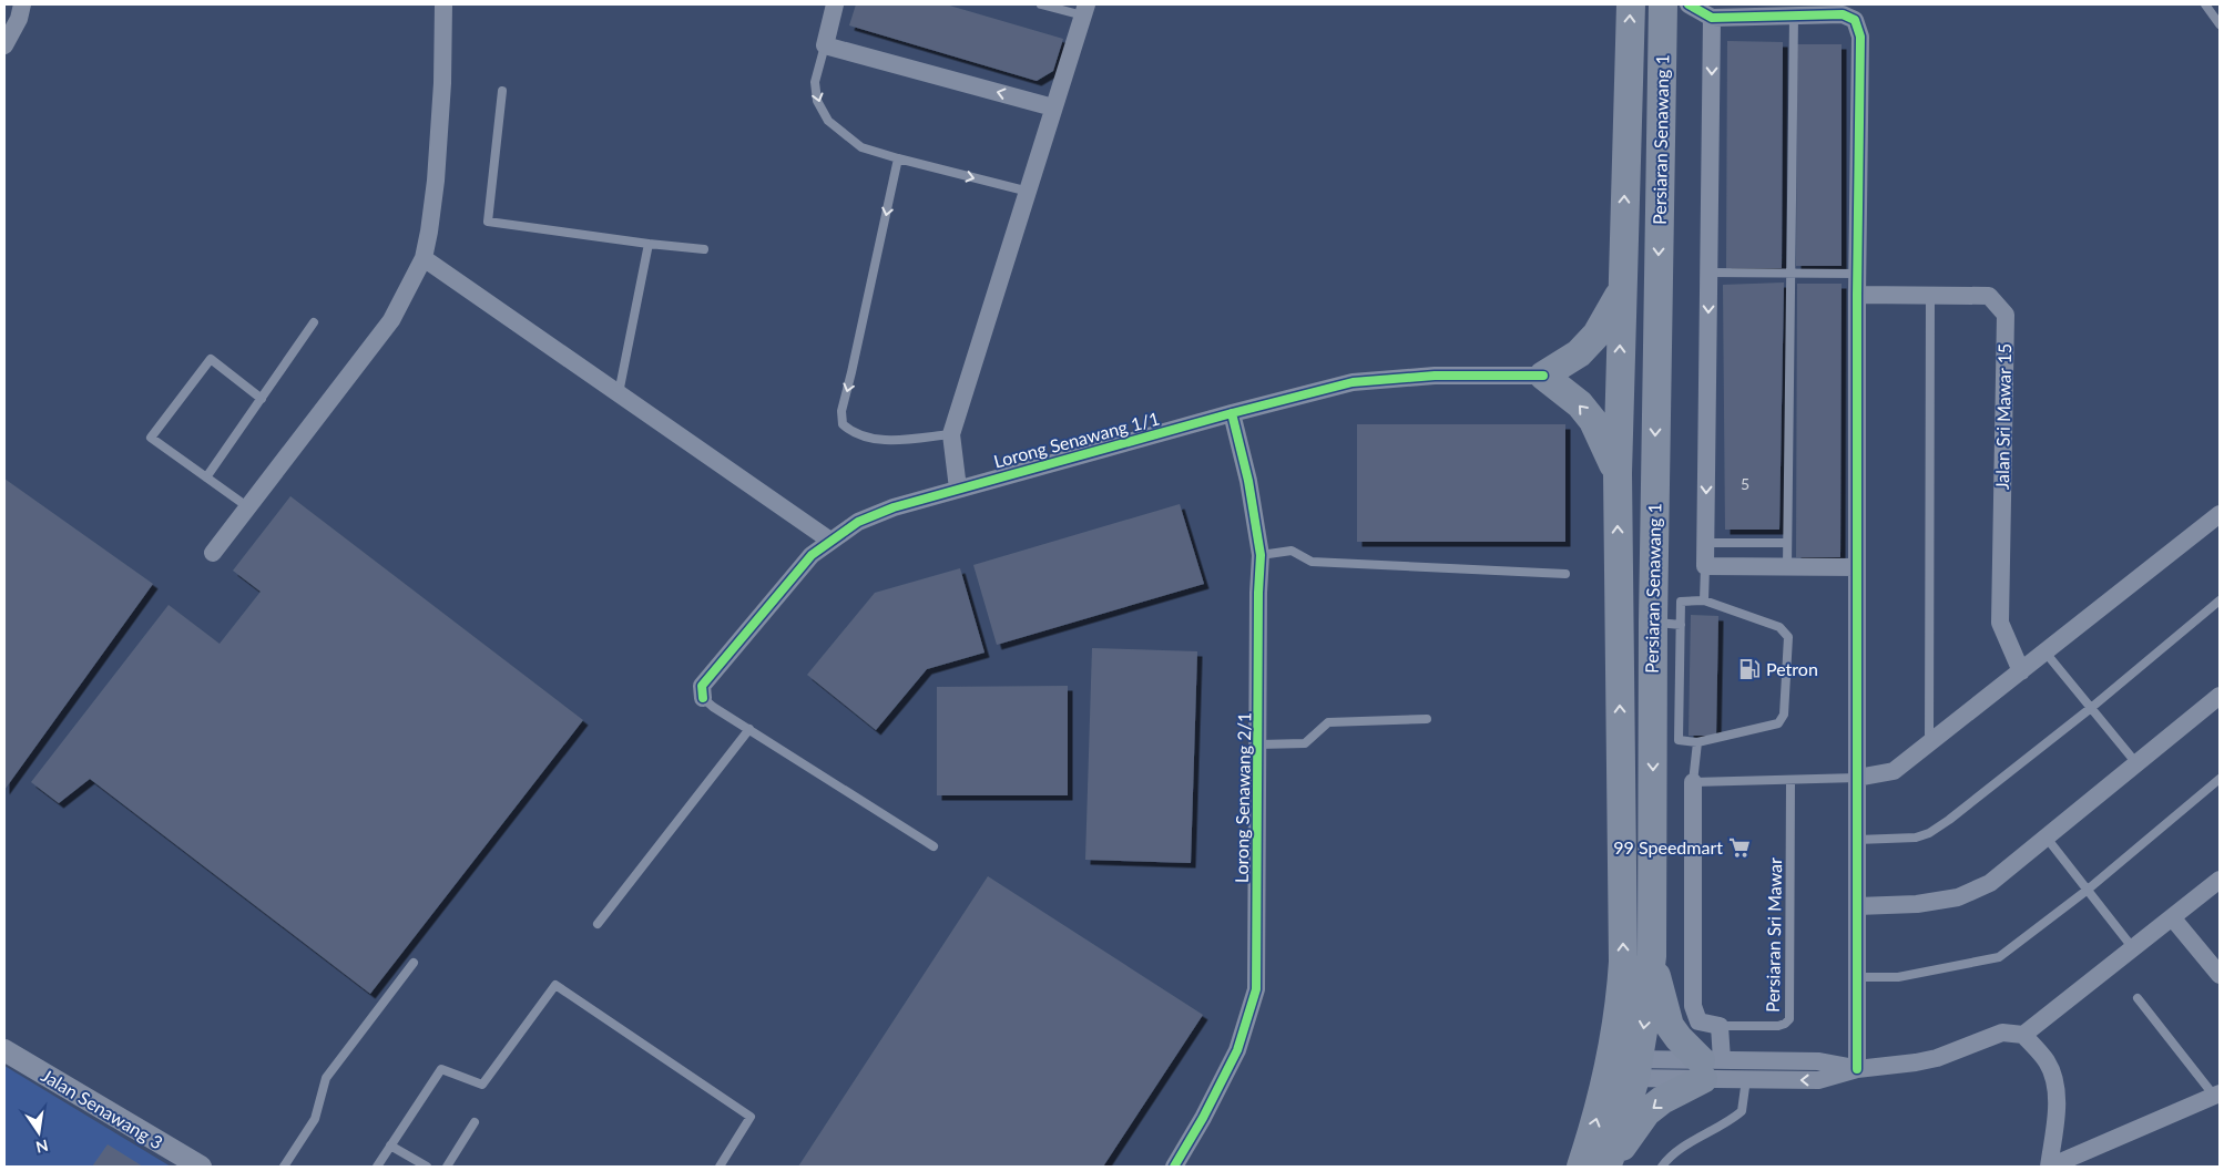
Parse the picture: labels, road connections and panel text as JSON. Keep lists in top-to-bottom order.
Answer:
{
  "streets": {
    "main road": ["Persiaran Senawang 1"],
    "street": [
      "Jalan Sri Mawar 15",
      "Lorong Senawang 1/1",
      "Lorong Senawang 2/1",
      "Jalan Senawang 3"
    ],
    "lane": ["Persiaran Sri Mawar"]
  },
  "crossings": [
    ["Lorong Senawang 1/1", "Lorong Senawang 2/1"]
  ],
  "places": {
    "fuel station": ["Petron"],
    "supermarket": ["99 Speedmart"]
  },
  "house_numbers": ["5"],
  "north": "bottom"
}
